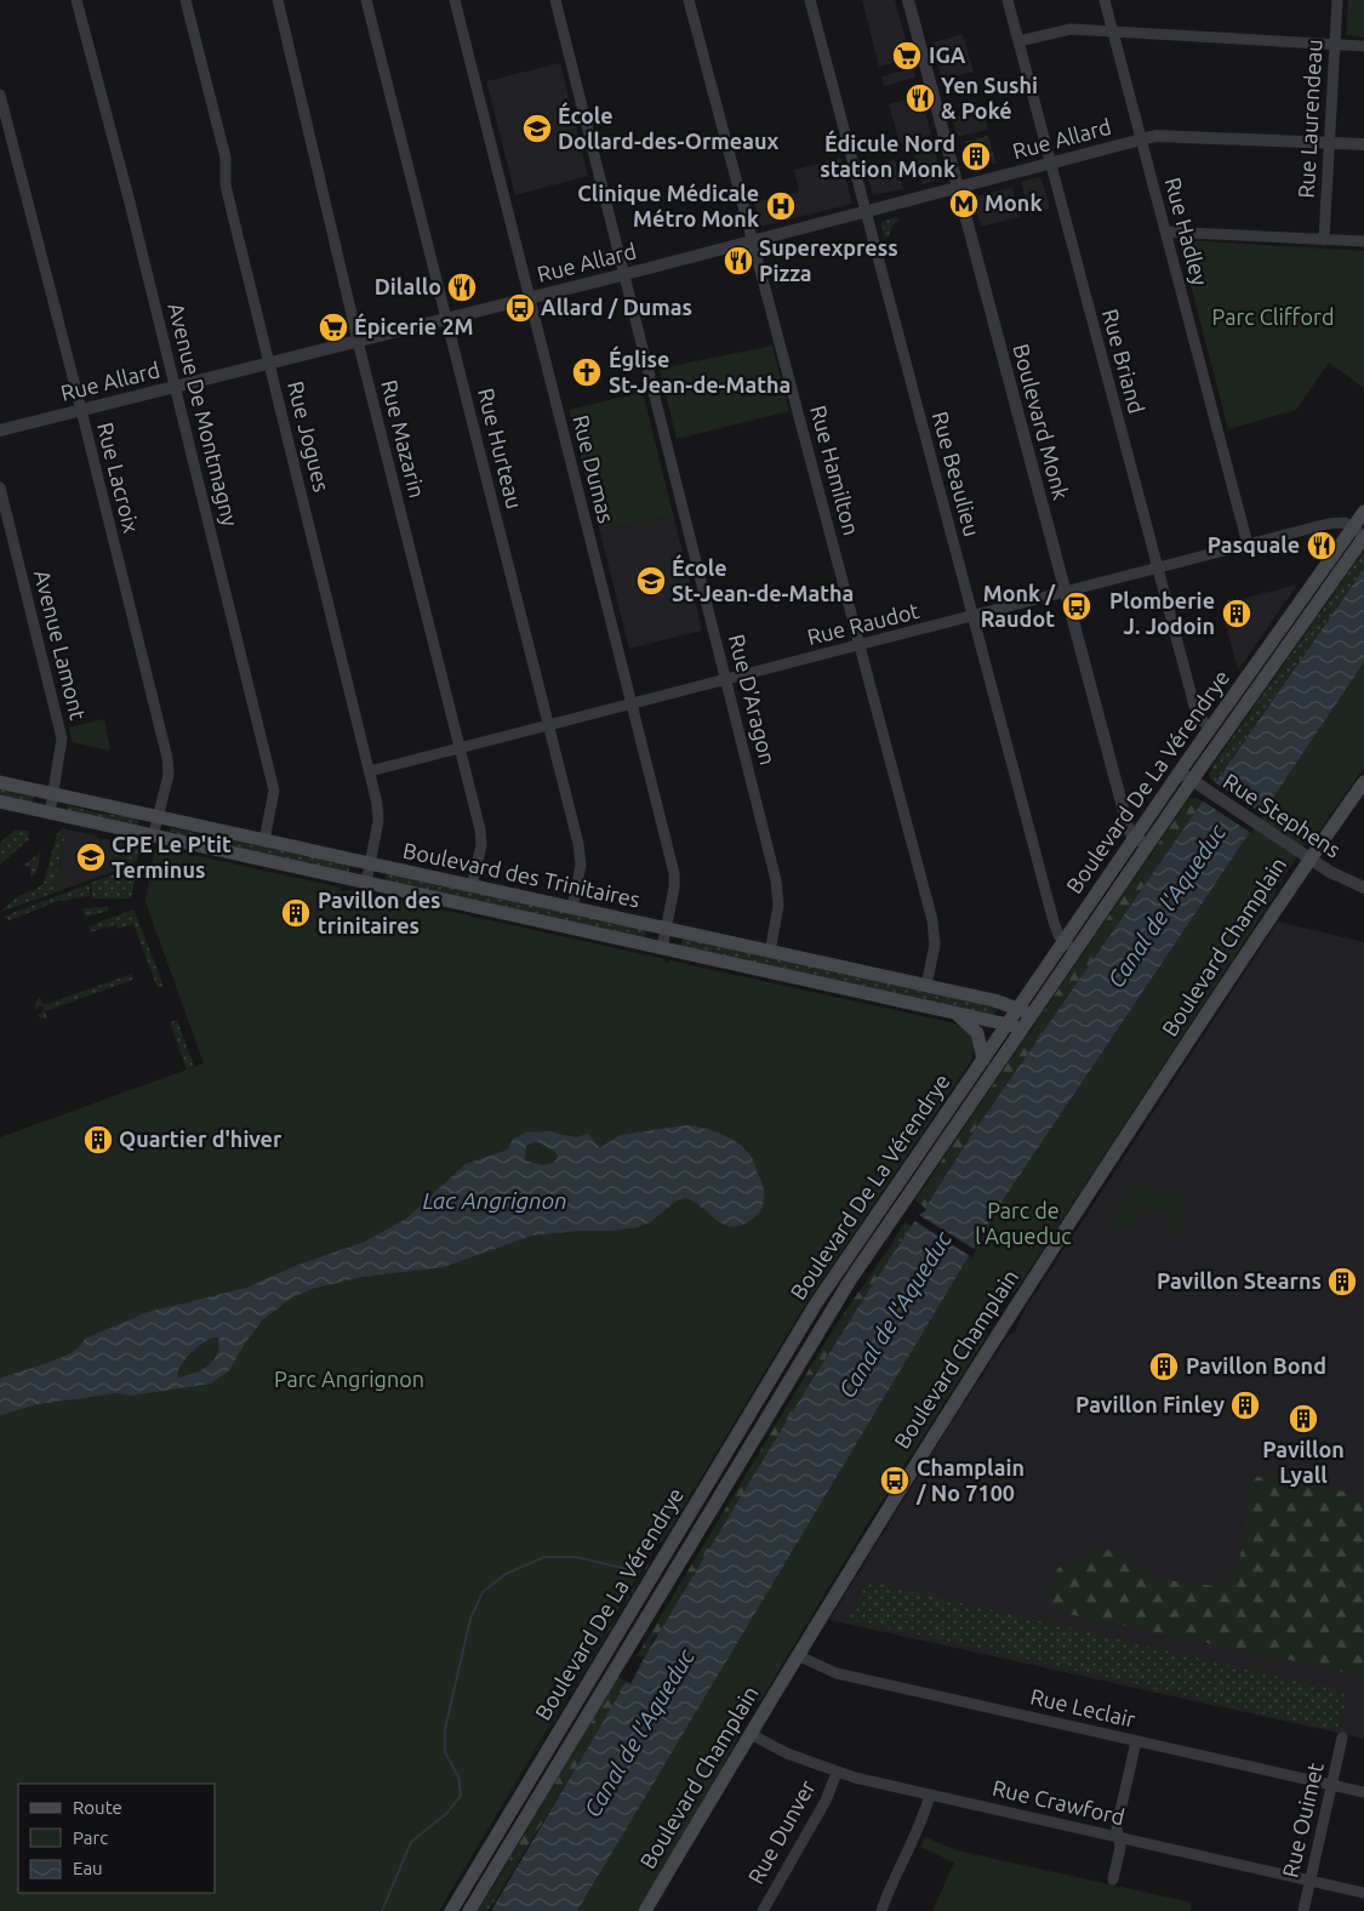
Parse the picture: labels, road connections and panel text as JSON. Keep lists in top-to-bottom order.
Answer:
{
  "streets": {
    "main road": ["Boulevard De La Vérendrye", "Boulevard des Trinitaires", "Boulevard Champlain"],
    "street": [
      "Rue Laurendeau",
      "Rue Allard",
      "Rue Hadley",
      "Rue Briand",
      "Avenue De Montmagny",
      "Boulevard Monk",
      "Rue Jogues",
      "Rue Mazarin",
      "Rue Hurteau",
      "Rue Dumas",
      "Rue Hamilton",
      "Rue Beaulieu",
      "Rue Lacroix",
      "Rue Raudot",
      "Avenue Lamont",
      "Rue D'Aragon",
      "Rue Stephens",
      "Rue Leclair",
      "Rue Crawford",
      "Rue Ouimet",
      "Rue Dunver"
    ]
  },
  "crossings": [
    ["Rue Laurendeau", "Rue Allard"],
    ["Rue Allard", "Rue Hadley"],
    ["Rue Allard", "Rue Briand"],
    ["Rue Allard", "Avenue De Montmagny"],
    ["Rue Allard", "Boulevard Monk"],
    ["Rue Allard", "Rue Jogues"],
    ["Rue Allard", "Rue Mazarin"],
    ["Rue Allard", "Rue Hurteau"],
    ["Rue Allard", "Rue Dumas"],
    ["Rue Allard", "Rue Hamilton"],
    ["Rue Allard", "Rue Beaulieu"],
    ["Rue Allard", "Rue Lacroix"],
    ["Rue Allard", "Rue D'Aragon"],
    ["Rue Hadley", "Rue Raudot"],
    ["Rue Briand", "Rue Raudot"],
    ["Rue Briand", "Boulevard De La Vérendrye"],
    ["Avenue De Montmagny", "Boulevard des Trinitaires"],
    ["Boulevard Monk", "Rue Raudot"],
    ["Boulevard Monk", "Boulevard De La Vérendrye"],
    ["Rue Jogues", "Rue Raudot"],
    ["Rue Jogues", "Boulevard des Trinitaires"],
    ["Rue Mazarin", "Rue Raudot"],
    ["Rue Mazarin", "Boulevard des Trinitaires"],
    ["Rue Hurteau", "Rue Raudot"],
    ["Rue Hurteau", "Boulevard des Trinitaires"],
    ["Rue Dumas", "Rue Raudot"],
    ["Rue Dumas", "Boulevard des Trinitaires"],
    ["Rue Hamilton", "Rue Raudot"],
    ["Rue Hamilton", "Boulevard des Trinitaires"],
    ["Rue Beaulieu", "Rue Raudot"],
    ["Rue Beaulieu", "Boulevard De La Vérendrye"],
    ["Rue Lacroix", "Boulevard des Trinitaires"],
    ["Rue Raudot", "Rue D'Aragon"],
    ["Rue Raudot", "Boulevard De La Vérendrye"],
    ["Avenue Lamont", "Boulevard des Trinitaires"],
    ["Rue D'Aragon", "Boulevard des Trinitaires"],
    ["Boulevard De La Vérendrye", "Rue Stephens"],
    ["Boulevard De La Vérendrye", "Boulevard des Trinitaires"],
    ["Rue Stephens", "Boulevard Champlain"],
    ["Boulevard Champlain", "Rue Leclair"],
    ["Boulevard Champlain", "Rue Crawford"],
    ["Rue Leclair", "Rue Ouimet"],
    ["Rue Crawford", "Rue Ouimet"],
    ["Rue Crawford", "Rue Dunver"]
  ],
  "water": ["Canal de l'Aqueduc", "Lac Angrignon"],
  "parks": ["Parc Clifford", "Parc de l'Aqueduc", "Parc Angrignon"],
  "places": {
    "supermarket": ["IGA", "Épicerie 2M"],
    "restaurant": [
      "Yen Sushi & Poké",
      "Superexpress Pizza",
      "Dilallo",
      "Pasquale"
    ],
    "school or university": ["École Dollard-des-Ormeaux", "École St-Jean-de-Matha", "CPE Le P'tit Terminus"],
    "building": [
      "Édicule Nord station Monk",
      "Plomberie J. Jodoin",
      "Pavillon des trinitaires",
      "Quartier d'hiver",
      "Pavillon Stearns",
      "Pavillon Bond",
      "Pavillon Finley",
      "Pavillon Lyall"
    ],
    "metro station": ["Monk"],
    "hospital": ["Clinique Médicale Métro Monk"],
    "bus stop": ["Allard / Dumas", "Monk / Raudot", "Champlain / No 7100"],
    "church": ["Église St-Jean-de-Matha"]
  },
  "legend": ["Route", "Parc", "Eau"]
}
